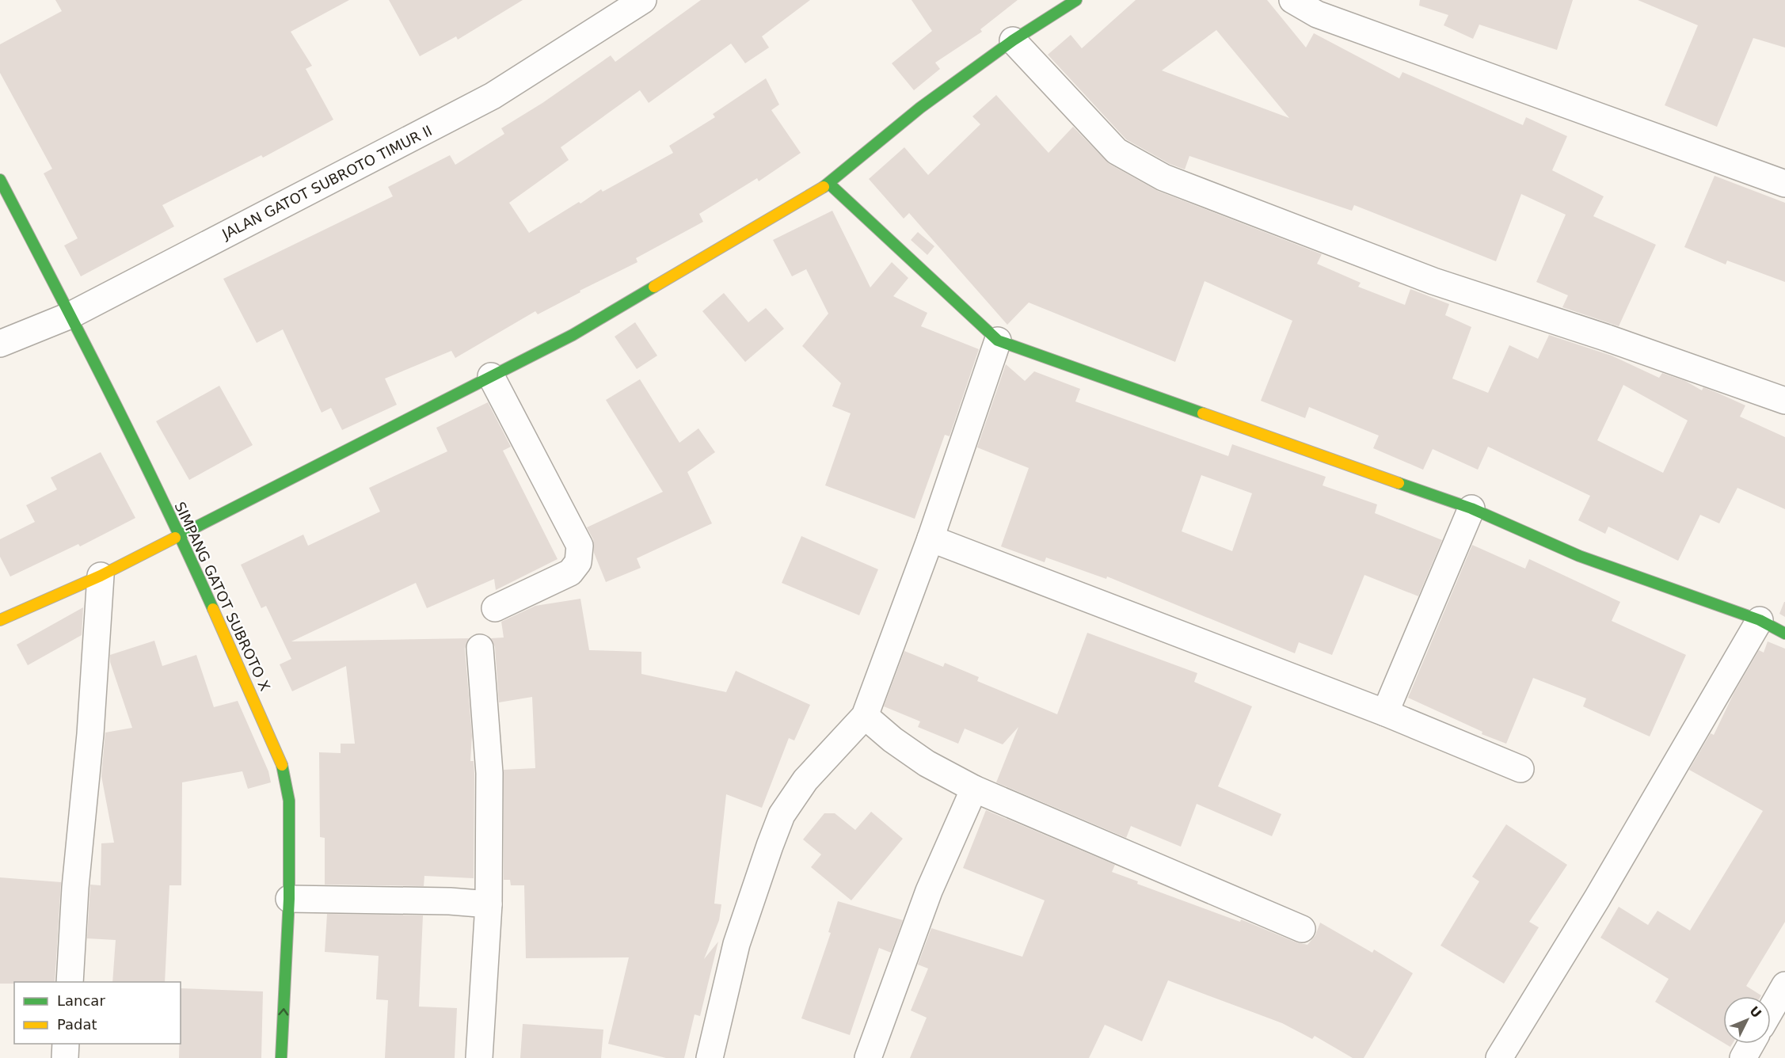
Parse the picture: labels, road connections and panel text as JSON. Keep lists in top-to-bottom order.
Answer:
{
  "streets": {
    "street": ["JALAN GATOT SUBROTO TIMUR II", "SIMPANG GATOT SUBROTO X"]
  },
  "crossings": [
    ["JALAN GATOT SUBROTO TIMUR II", "SIMPANG GATOT SUBROTO X"]
  ],
  "legend": ["Lancar", "Padat"],
  "north": "top right"
}
